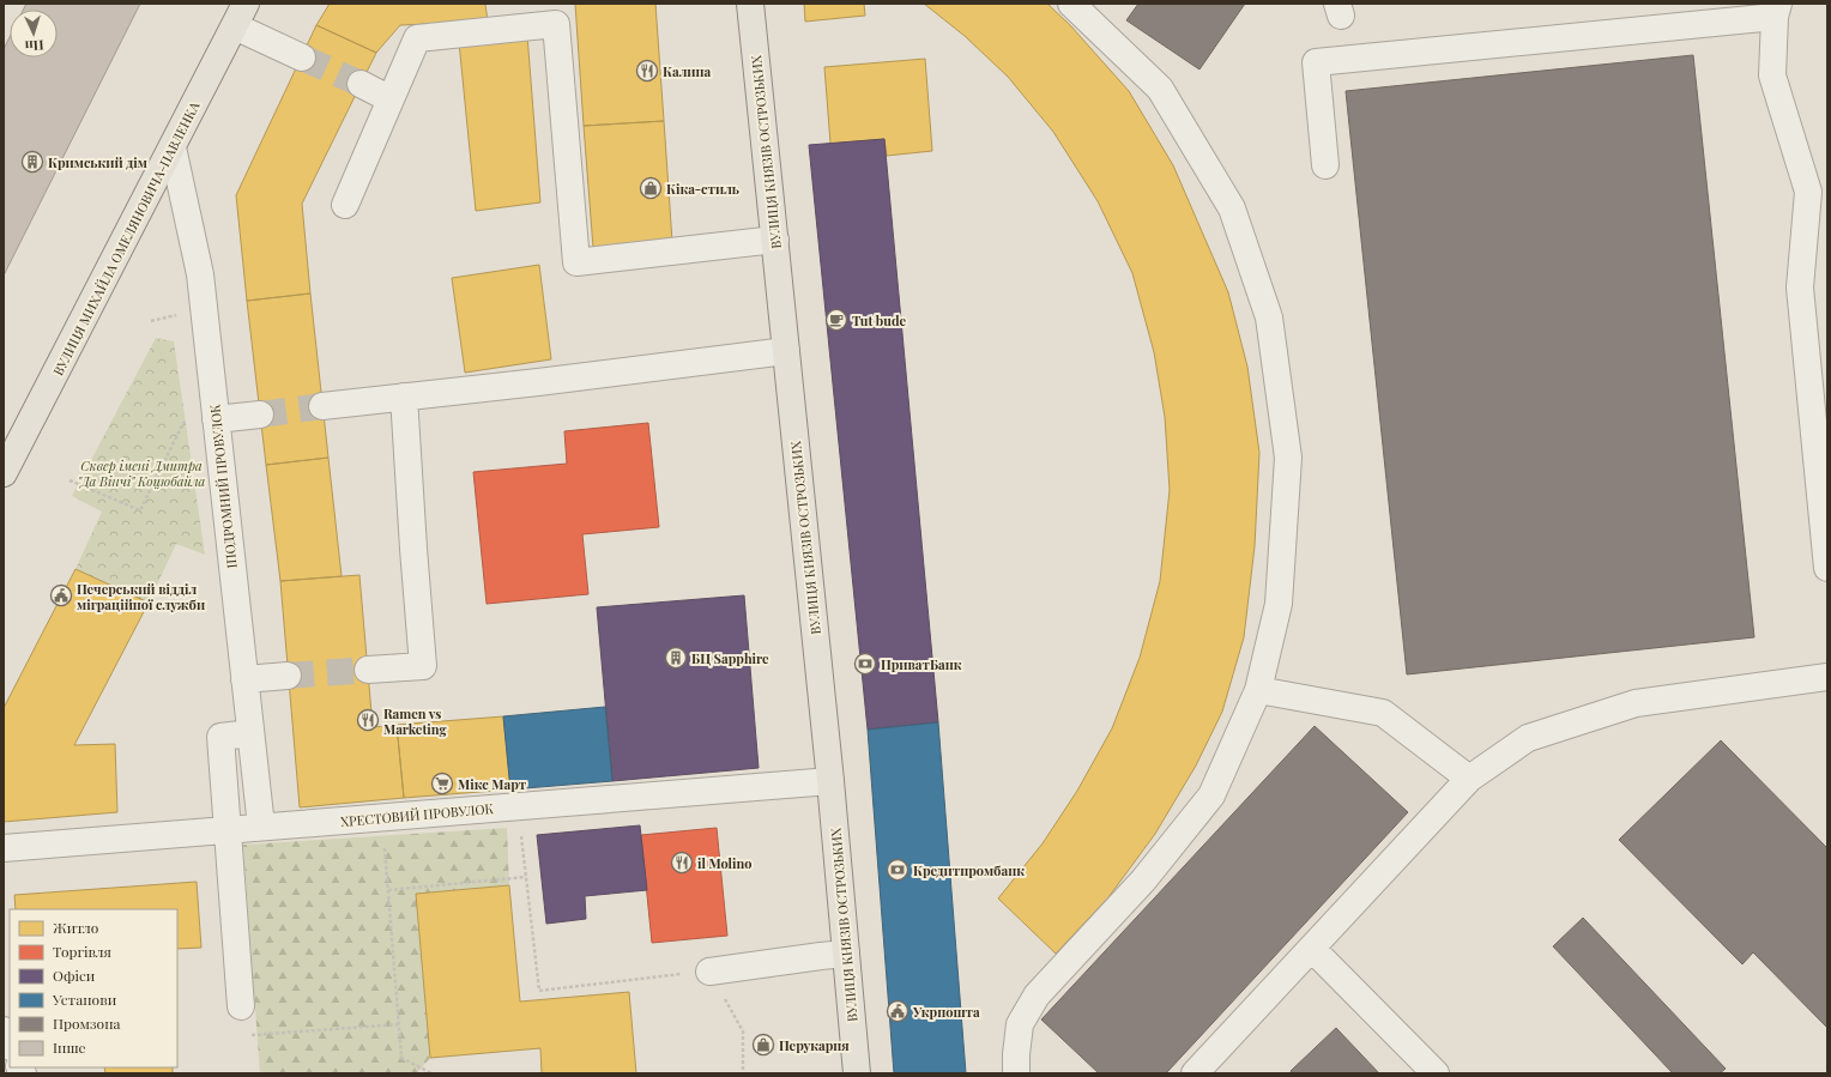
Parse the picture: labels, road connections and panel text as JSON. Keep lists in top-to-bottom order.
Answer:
{
  "streets": {
    "main road": ["ВУЛИЦЯ КНЯЗІВ ОСТРОЗЬКИХ", "ВУЛИЦЯ МИХАЙЛА ОМЕЛЯНОВИЧА-ПАВЛЕНКА"],
    "street": ["ІПОДРОМНИЙ ПРОВУЛОК", "ХРЕСТОВИЙ ПРОВУЛОК"]
  },
  "crossings": [
    ["ВУЛИЦЯ КНЯЗІВ ОСТРОЗЬКИХ", "ХРЕСТОВИЙ ПРОВУЛОК"],
    ["ВУЛИЦЯ МИХАЙЛА ОМЕЛЯНОВИЧА-ПАВЛЕНКА", "ІПОДРОМНИЙ ПРОВУЛОК"],
    ["ІПОДРОМНИЙ ПРОВУЛОК", "ХРЕСТОВИЙ ПРОВУЛОК"]
  ],
  "parks": ["Сквер імені Дмитра \"Да Вінчі\" Коцюбайла"],
  "places": {
    "restaurant": ["Калина", "Ramen vs Marketing", "il Molino"],
    "building": ["Кримський дім", "БЦ Sapphire"],
    "shop": ["Кіка-стиль", "Перукарня"],
    "cafe": ["Tut bude"],
    "public building": ["Печерський відділ міграційної служби", "Укрпошта"],
    "bank": ["ПриватБанк", "Кредитпромбанк"],
    "supermarket": ["Мікс Март"]
  },
  "legend": [
    "Житло",
    "Торгівля",
    "Офіси",
    "Установи",
    "Промзона",
    "Інше"
  ],
  "north": "bottom"
}
